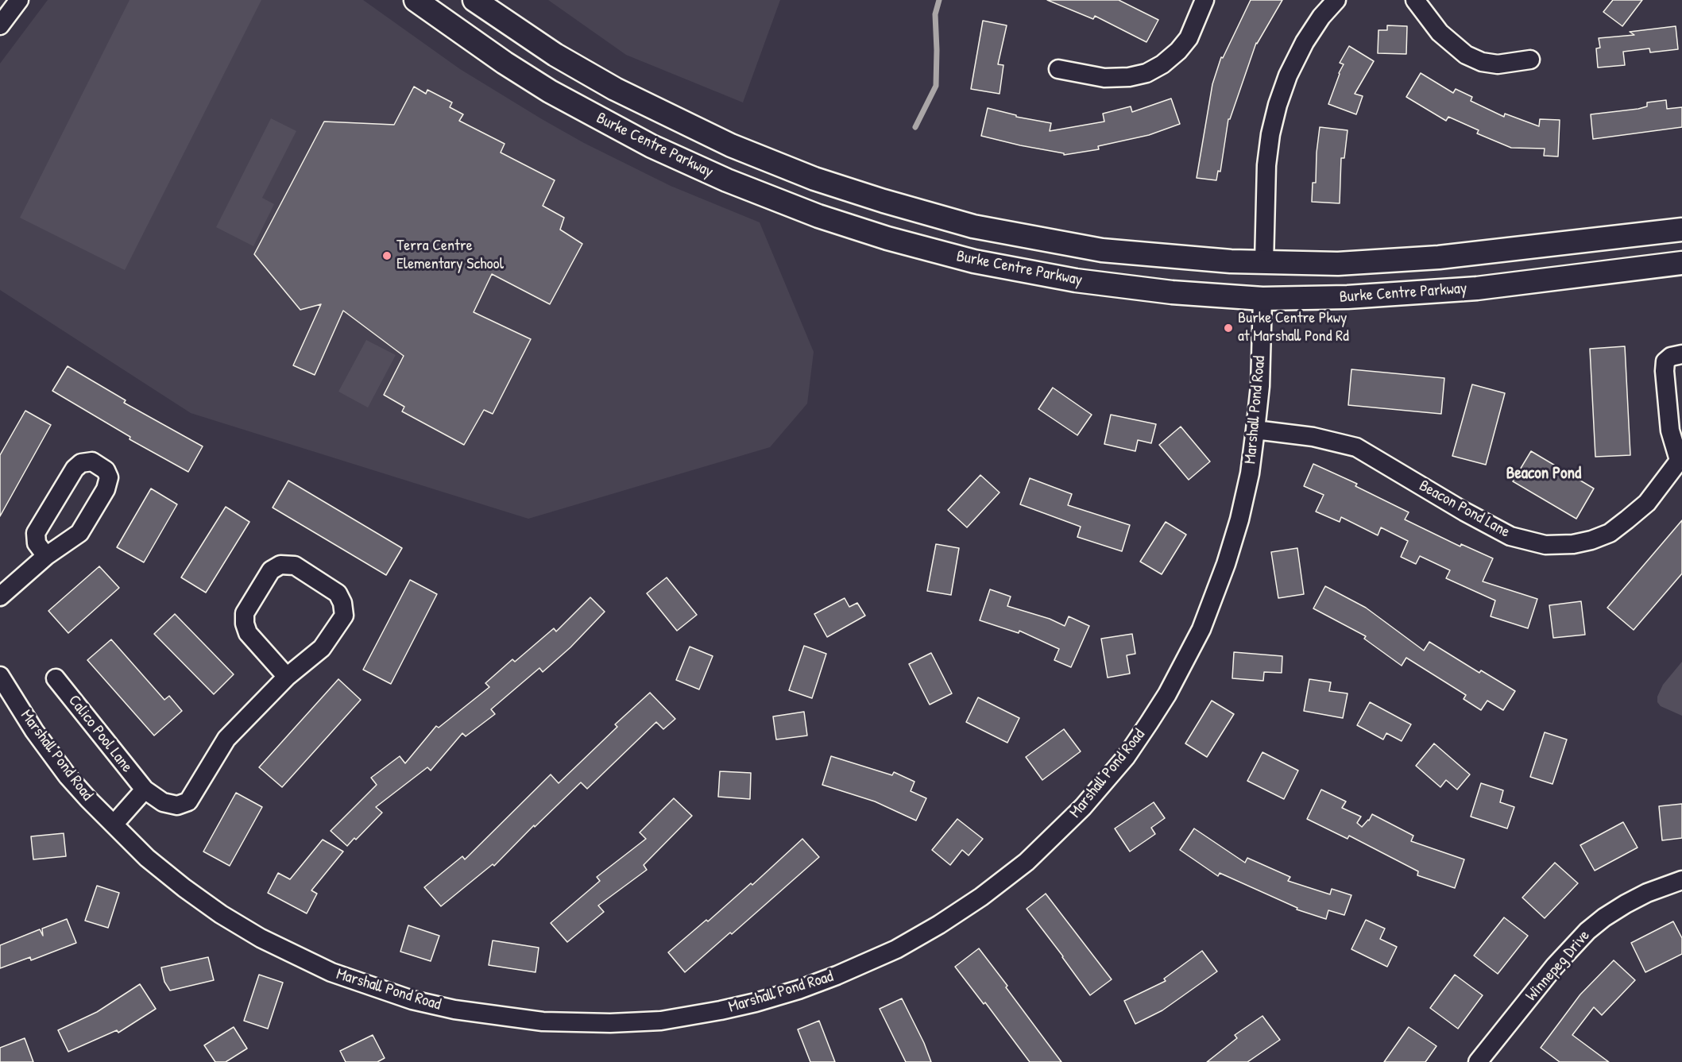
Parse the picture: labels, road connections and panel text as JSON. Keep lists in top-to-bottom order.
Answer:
{
  "streets": {
    "main road": ["Burke Centre Parkway"],
    "street": [
      "Marshall Pond Road",
      "Beacon Pond Lane",
      "Calico Pool Lane",
      "Winnepeg Drive"
    ]
  },
  "crossings": [
    ["Burke Centre Parkway", "Marshall Pond Road"],
    ["Marshall Pond Road", "Beacon Pond Lane"]
  ],
  "districts": ["Beacon Pond"],
  "places": ["Terra Centre Elementary School", "Burke Centre Pkwy at Marshall Pond Rd"]
}
